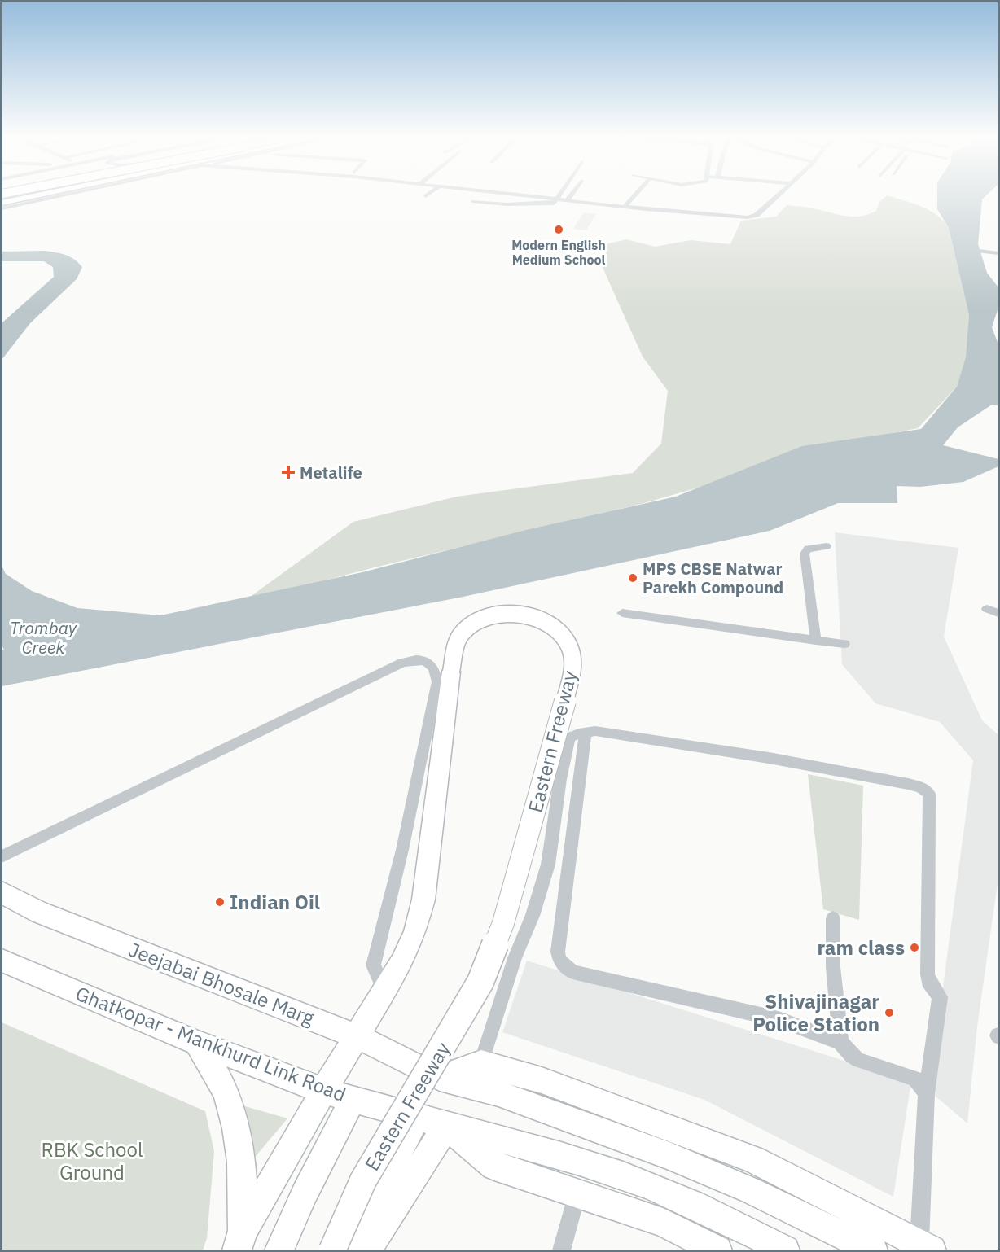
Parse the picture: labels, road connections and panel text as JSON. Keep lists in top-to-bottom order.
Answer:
{
  "streets": {
    "highway": ["Eastern Freeway", "Jeejabai Bhosale Marg", "Ghatkopar - Mankhurd Link Road"]
  },
  "crossings": [
    ["Eastern Freeway", "Jeejabai Bhosale Marg"],
    ["Eastern Freeway", "Ghatkopar - Mankhurd Link Road"]
  ],
  "water": ["Trombay Creek"],
  "parks": ["RBK School Ground"],
  "places": {
    "other": [
      "Modern English Medium School",
      "MPS CBSE Natwar Parekh Compound",
      "Indian Oil",
      "ram class",
      "Shivajinagar Police Station"
    ],
    "health": ["Metalife"]
  }
}
